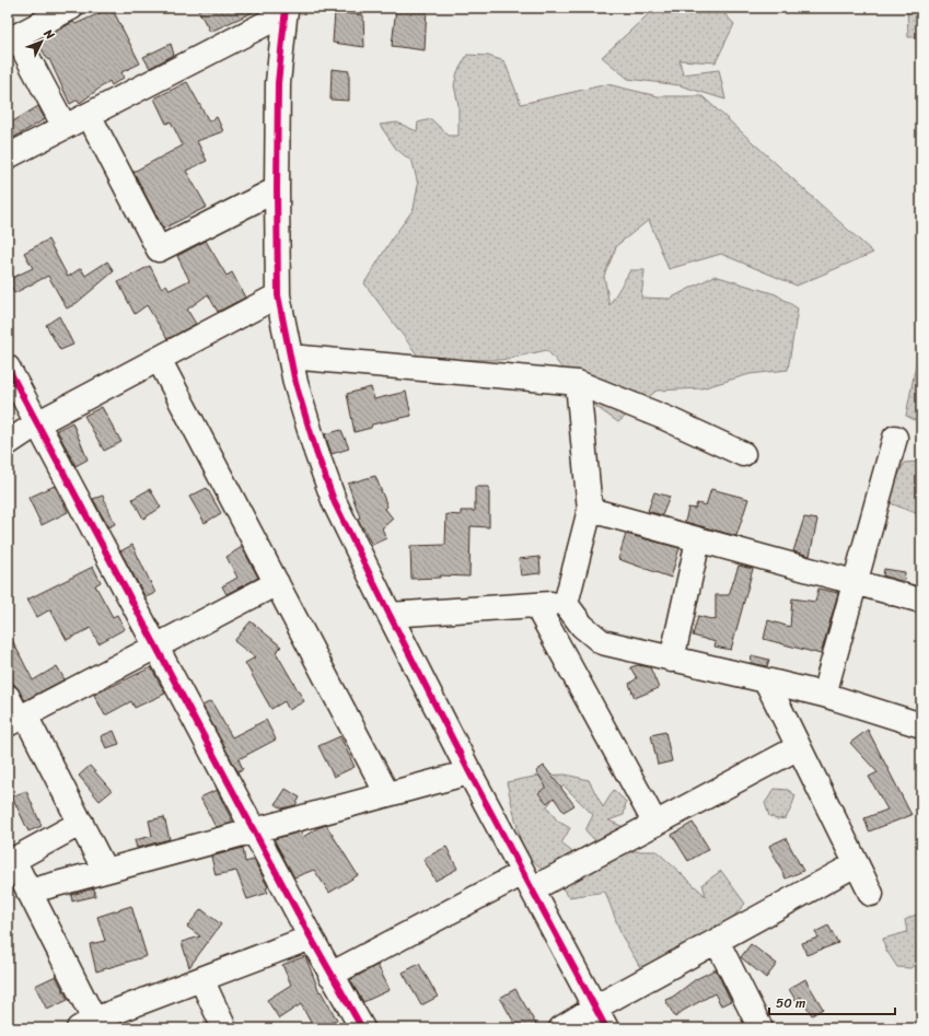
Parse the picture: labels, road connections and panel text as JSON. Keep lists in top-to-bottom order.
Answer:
{
  "scale_bar": "50 m",
  "north": "top right"
}
